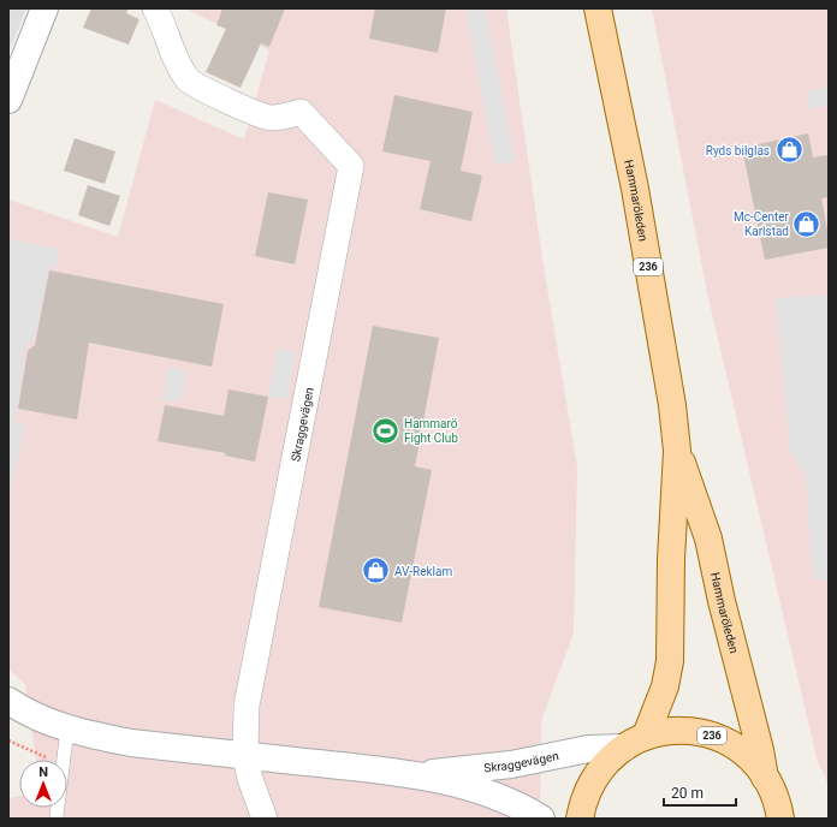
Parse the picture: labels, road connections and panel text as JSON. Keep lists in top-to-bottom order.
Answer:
{
  "streets": {
    "main road": ["Hammaröleden", "236"],
    "street": ["Skraggevägen"]
  },
  "crossings": [
    ["Hammaröleden", "236"],
    ["Hammaröleden", "Skraggevägen"],
    ["236", "Skraggevägen"]
  ],
  "places": {
    "shop": ["Ryds bilglas", "Mc-Center Karlstad", "AV-Reklam"],
    "sports": ["Hammarö Fight Club"]
  },
  "scale_bar": "20 m",
  "north": "top"
}
